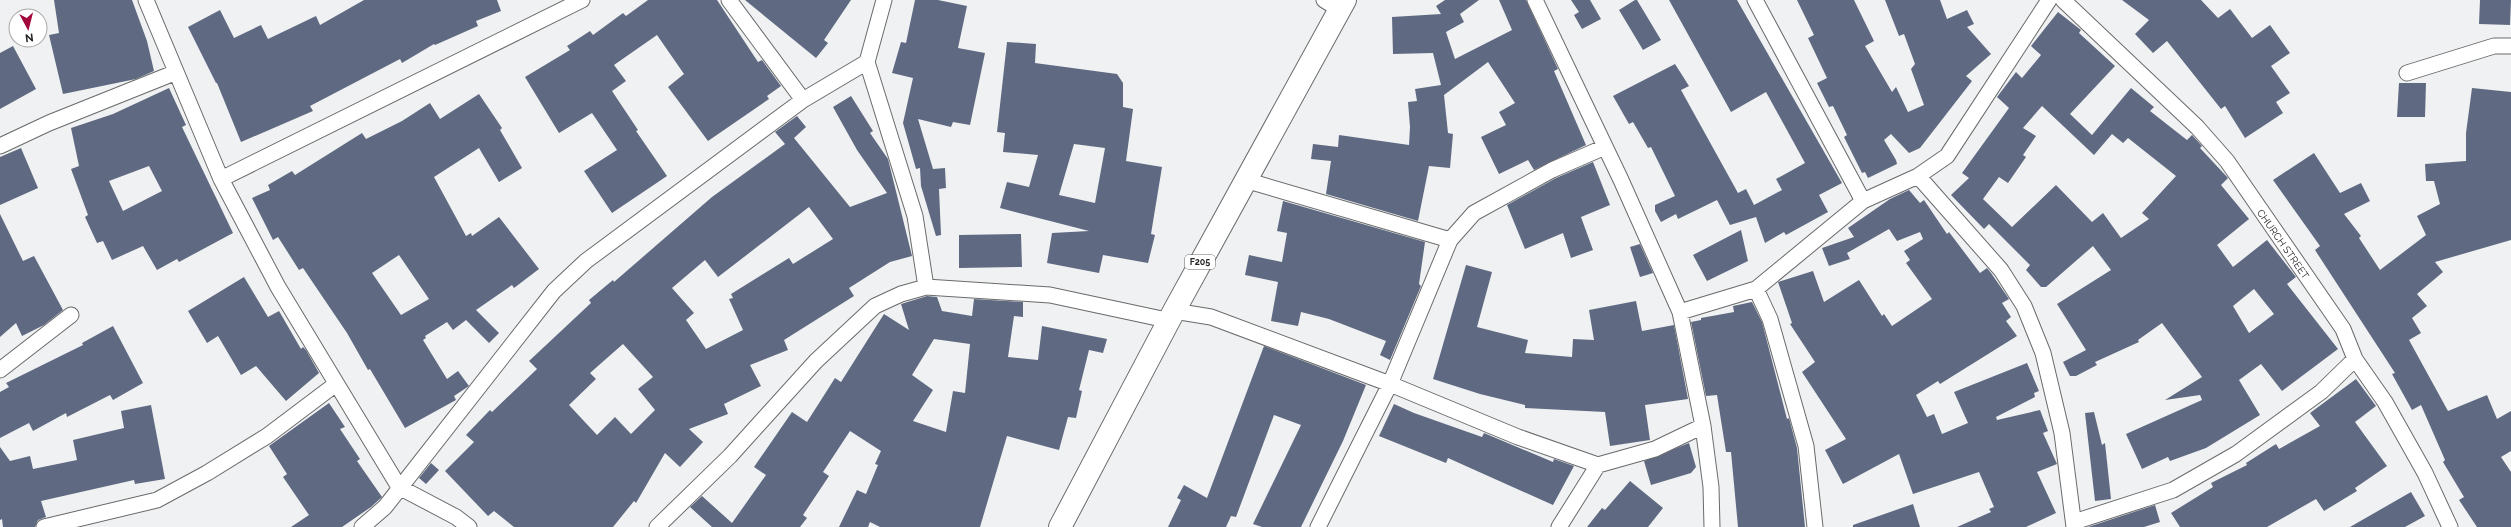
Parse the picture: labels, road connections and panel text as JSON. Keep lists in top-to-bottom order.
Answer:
{
  "streets": {
    "main road": ["F205"],
    "street": ["CHURCH STREET"]
  },
  "north": "bottom"
}
